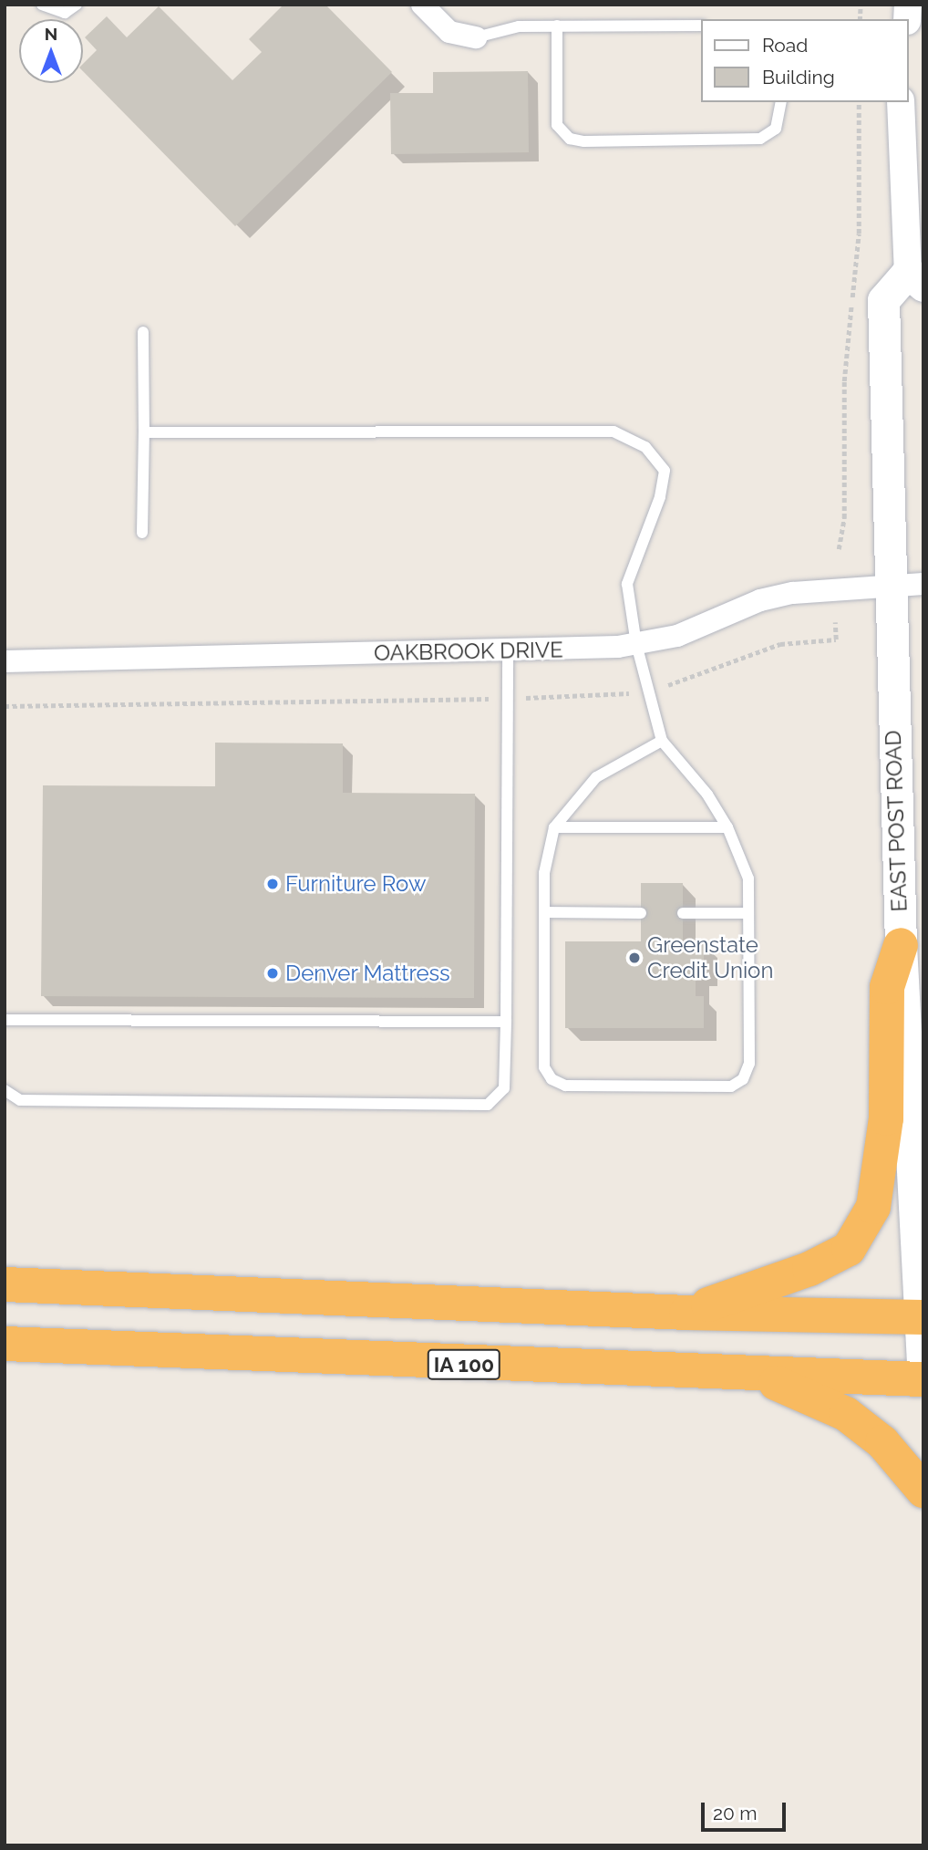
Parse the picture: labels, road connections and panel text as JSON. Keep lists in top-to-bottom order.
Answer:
{
  "streets": {
    "highway": ["IA 100"],
    "main road": ["EAST POST ROAD"],
    "street": ["OAKBROOK DRIVE"]
  },
  "crossings": [
    ["OAKBROOK DRIVE", "EAST POST ROAD"],
    ["EAST POST ROAD", "IA 100"]
  ],
  "places": ["Furniture Row", "Greenstate Credit Union", "Denver Mattress"],
  "legend": ["Road", "Building"],
  "scale_bar": "20 m",
  "north": "top"
}
